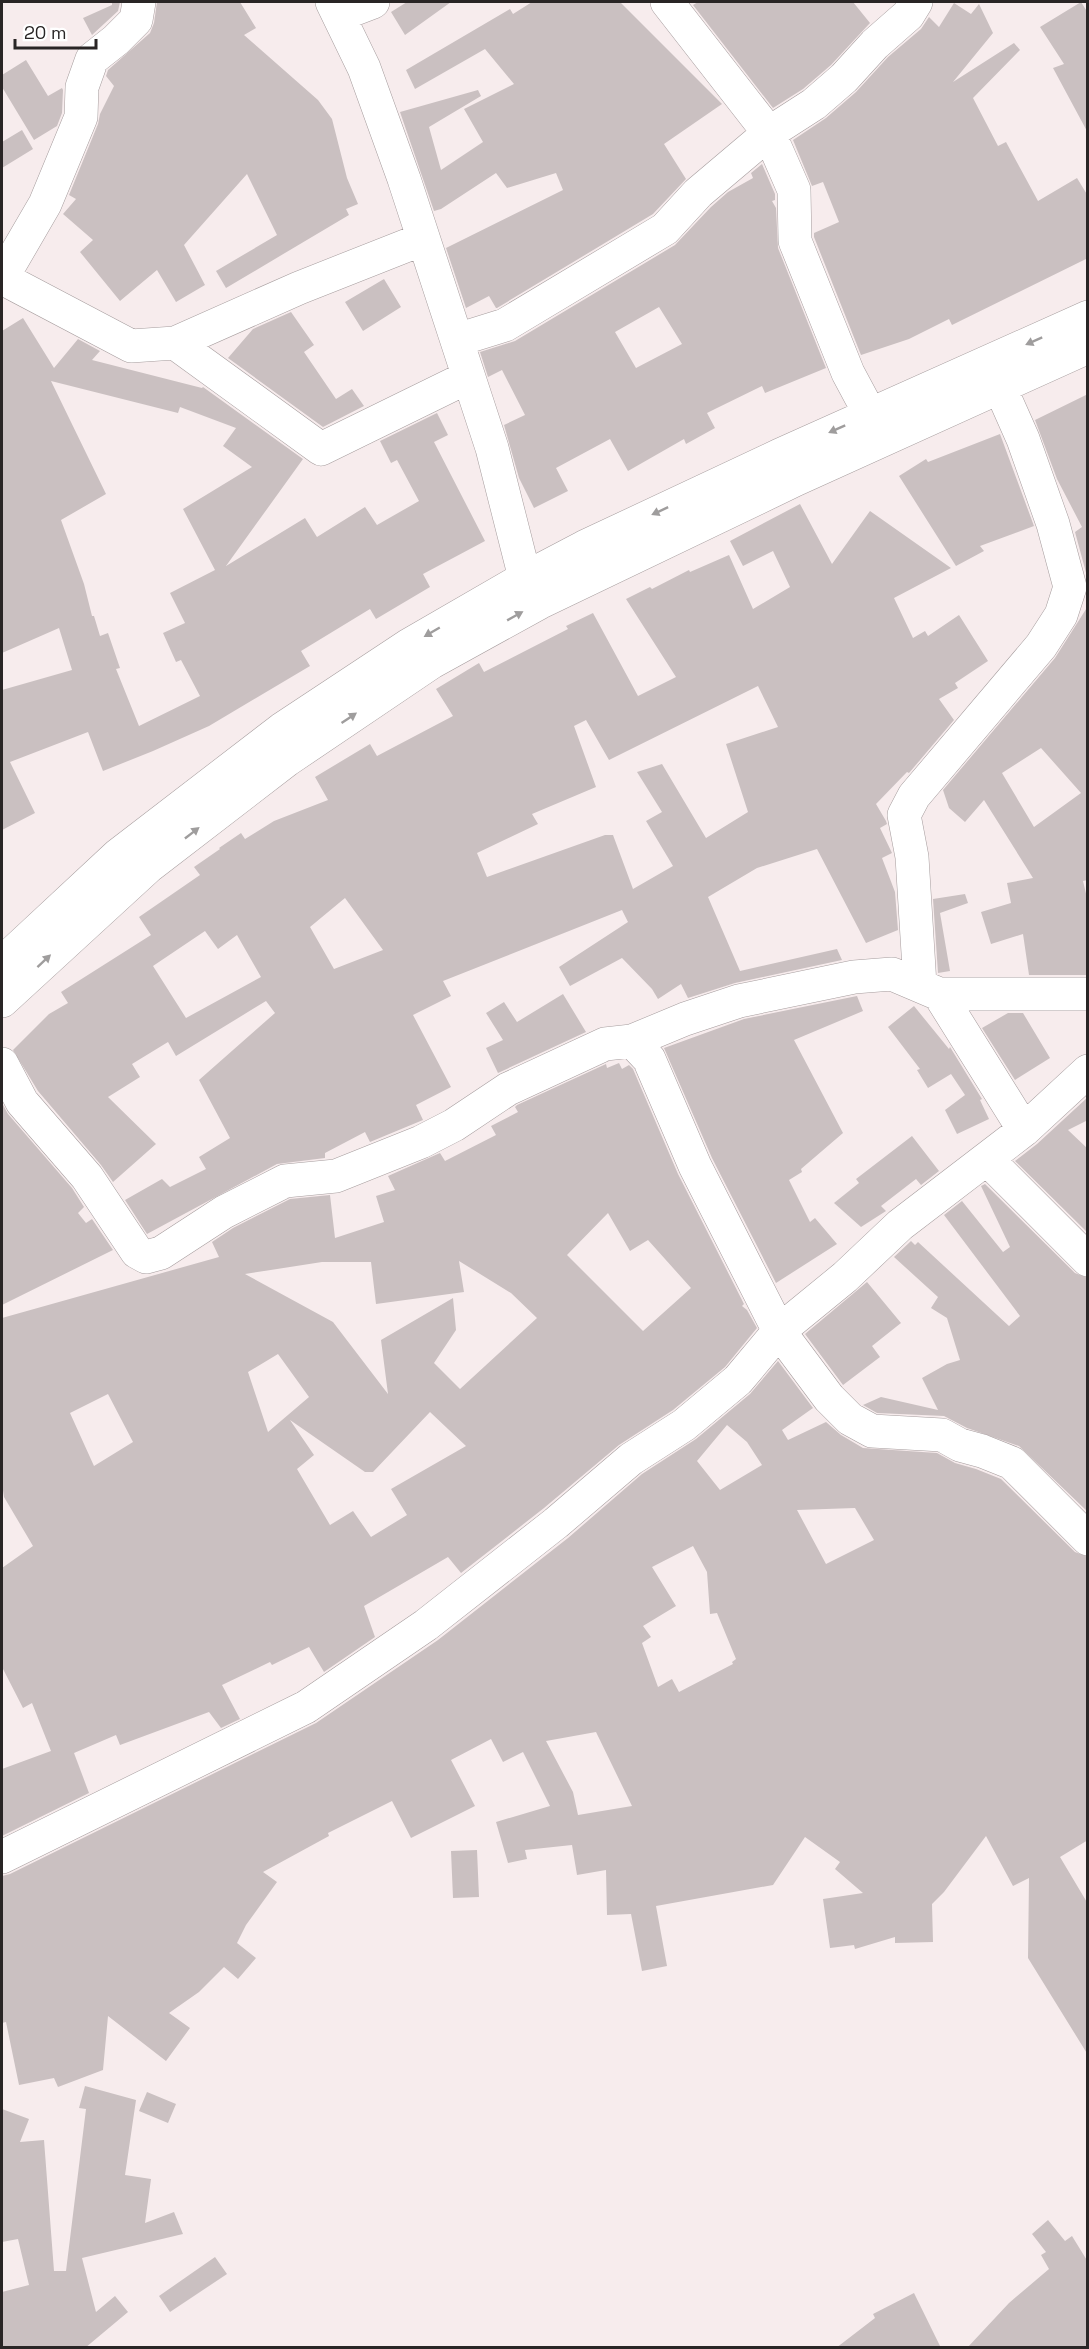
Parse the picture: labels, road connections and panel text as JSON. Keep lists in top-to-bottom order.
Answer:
{
  "scale_bar": "20 m"
}
